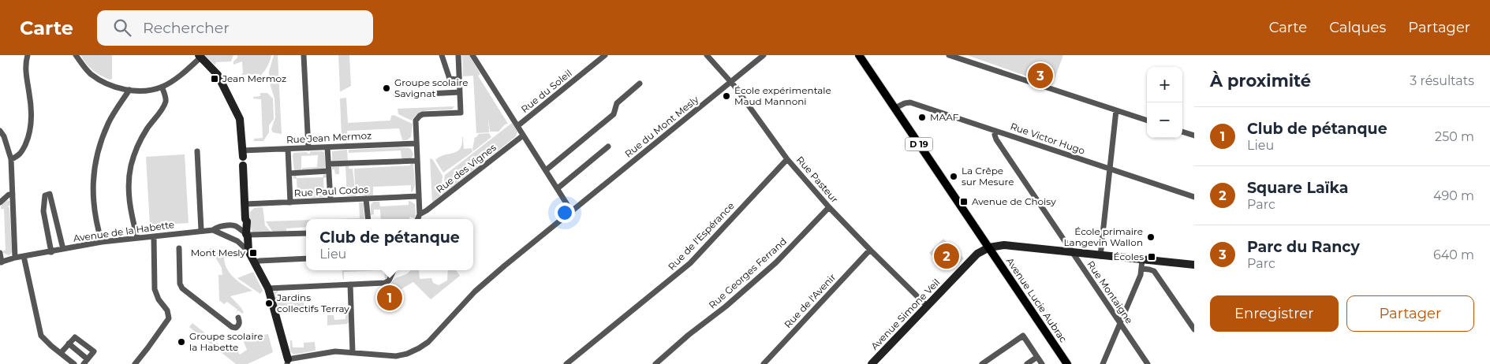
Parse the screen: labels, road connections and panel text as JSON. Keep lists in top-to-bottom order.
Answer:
{
  "streets": {
    "main road": ["D 19", "Avenue Lucie Aubrac"],
    "street": [
      "Rue du Soleil",
      "Rue du Mont Mesly",
      "Rue Jean Mermoz",
      "Rue Victor Hugo",
      "Rue des Vignes",
      "Rue Pasteur",
      "Rue Paul Codos",
      "Avenue de la Habette",
      "Rue de l'Espérance",
      "Rue Georges Ferrand",
      "Rue Montaigne",
      "Rue de l'Avenir",
      "Avenue Simone Veil"
    ]
  },
  "crossings": [
    ["Rue du Mont Mesly", "Rue Pasteur"],
    ["Rue Victor Hugo", "D 19"],
    ["Rue Victor Hugo", "Rue Montaigne"],
    ["D 19", "Avenue Lucie Aubrac"],
    ["D 19", "Avenue Simone Veil"],
    ["Rue Pasteur", "Rue de l'Espérance"],
    ["Rue Pasteur", "Rue Georges Ferrand"],
    ["Rue Pasteur", "Rue de l'Avenir"],
    ["Rue Pasteur", "Avenue Simone Veil"],
    ["Avenue Lucie Aubrac", "Avenue Simone Veil"]
  ],
  "places": {
    "transit": [
      "Jean Mermoz",
      "Avenue de Choisy",
      "Mont Mesly",
      "Écoles"
    ],
    "other": [
      "Groupe scolaire Savignat",
      "École expérimentale Maud Mannoni",
      "MAAF",
      "La Crêpe sur Mesure",
      "École primaire Langevin Wallon",
      "Jardins collectifs Terray",
      "Groupe scolaire la Habette"
    ]
  },
  "page": {
    "header": "Carte",
    "search": "Rechercher",
    "nav": ["Carte", "Calques", "Partager"],
    "heading": ["À proximité", "3 résultats"],
    "pins": ["3", "2", "1"],
    "map_buttons": ["+", "−"],
    "list": [
      {
        "mark": "1",
        "name": "Club de pétanque",
        "note": "Lieu",
        "value": "250 m"
      },
      {
        "mark": "2",
        "name": "Square Laïka",
        "note": "Parc",
        "value": "490 m"
      },
      {
        "mark": "3",
        "name": "Parc du Rancy",
        "note": "Parc",
        "value": "640 m"
      }
    ],
    "popup": ["Club de pétanque", "Lieu"],
    "buttons": ["Enregistrer", "Partager"]
  }
}
